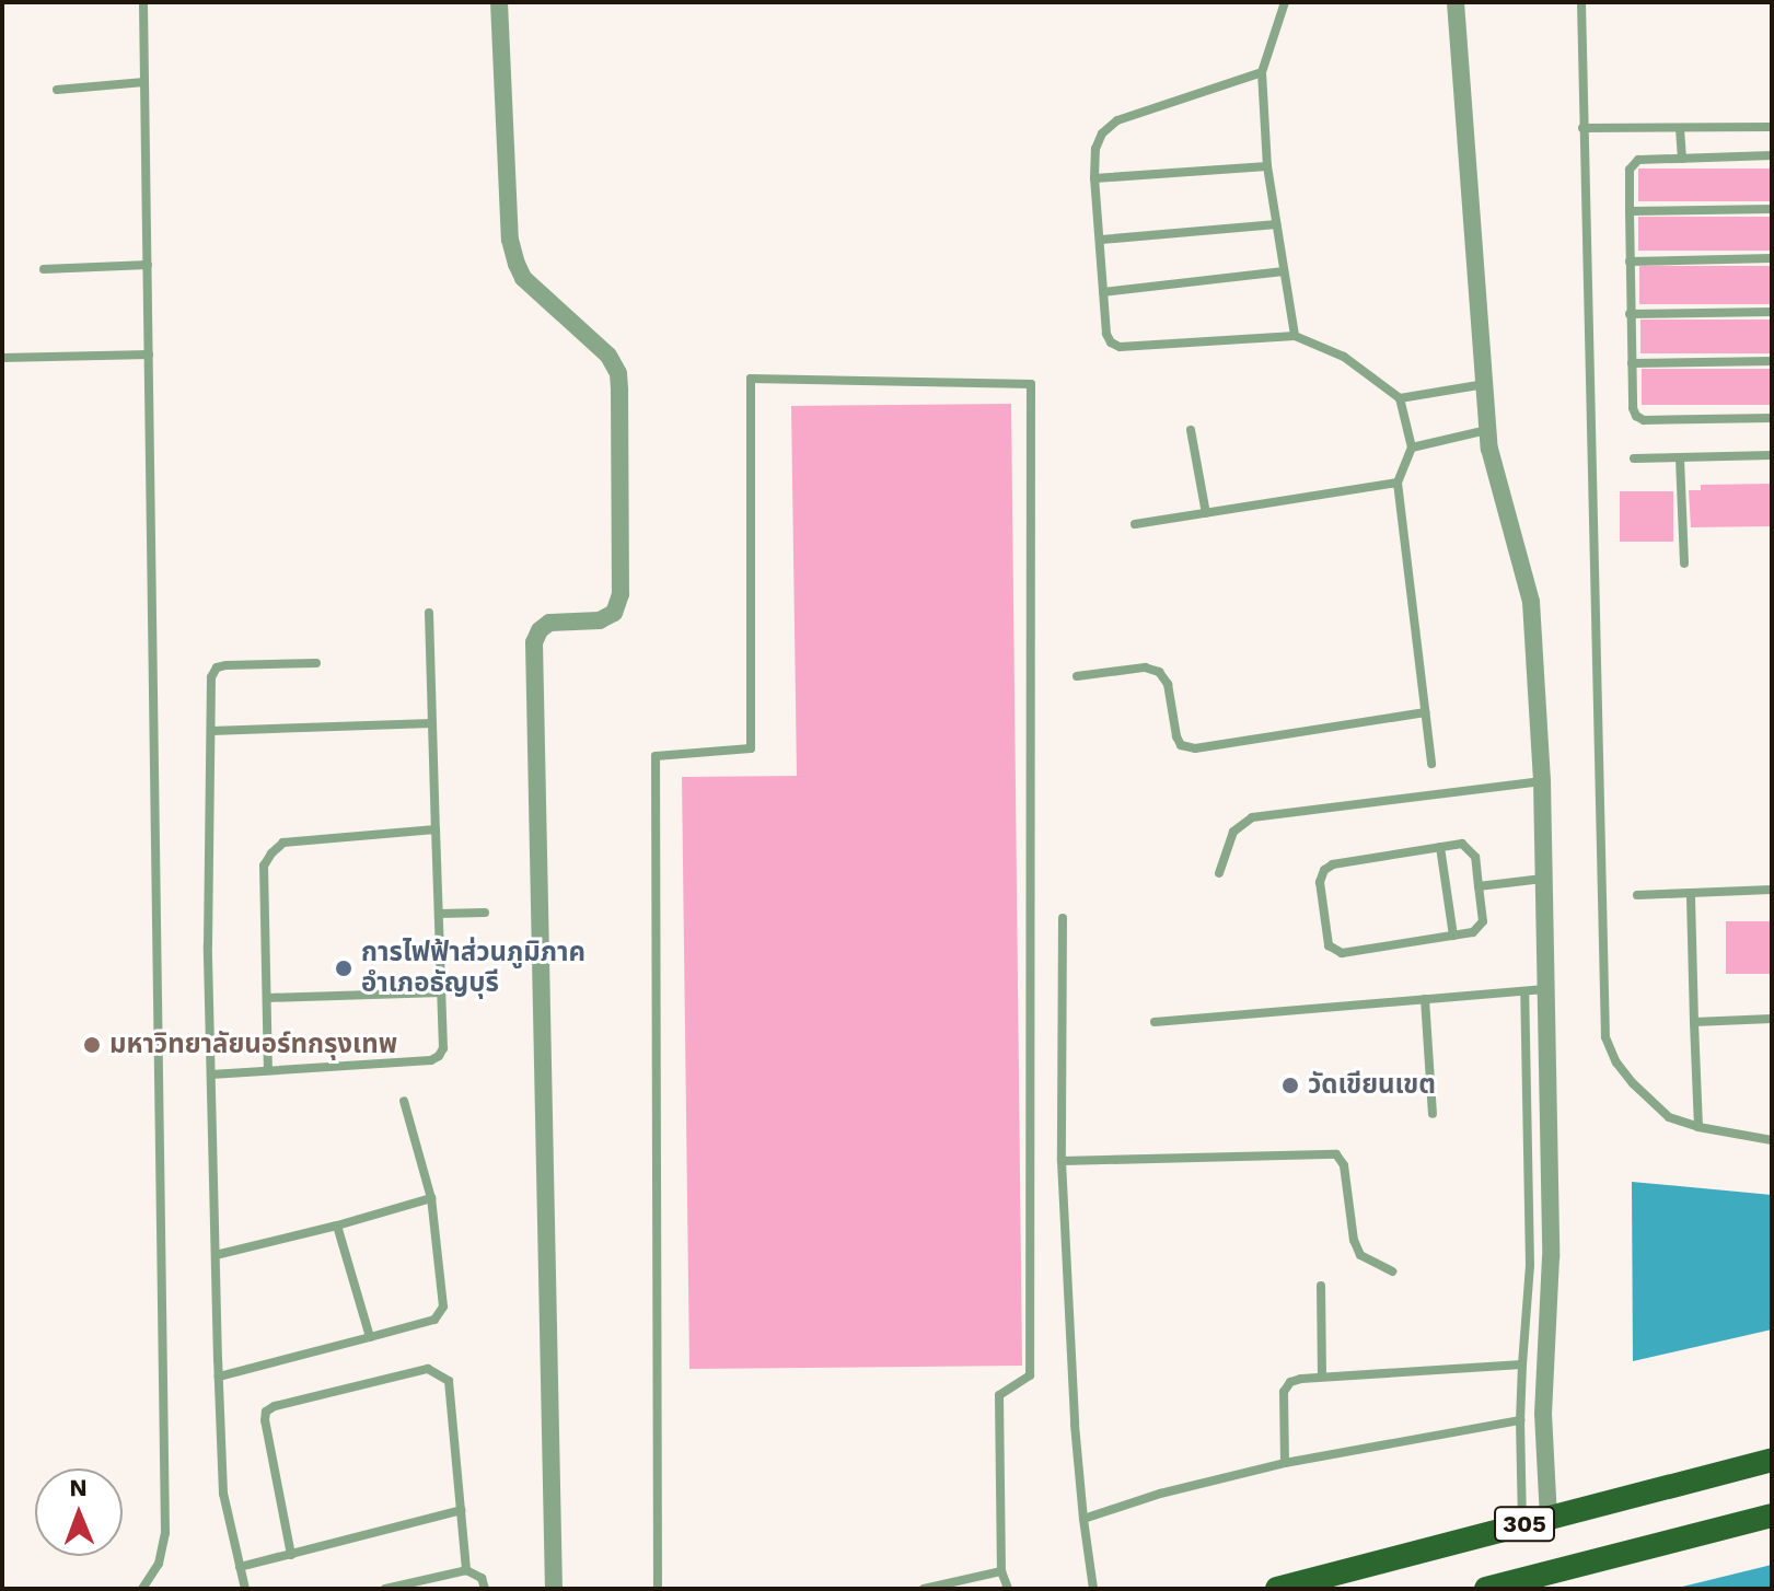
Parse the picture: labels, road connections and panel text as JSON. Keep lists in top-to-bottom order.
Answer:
{
  "streets": {
    "main road": ["305"]
  },
  "places": ["การไฟฟ้าส่วนภูมิภาค อำเภอธัญบุรี", "มหาวิทยาลัยนอร์ทกรุงเทพ", "วัดเขียนเขต"],
  "north": "top"
}
